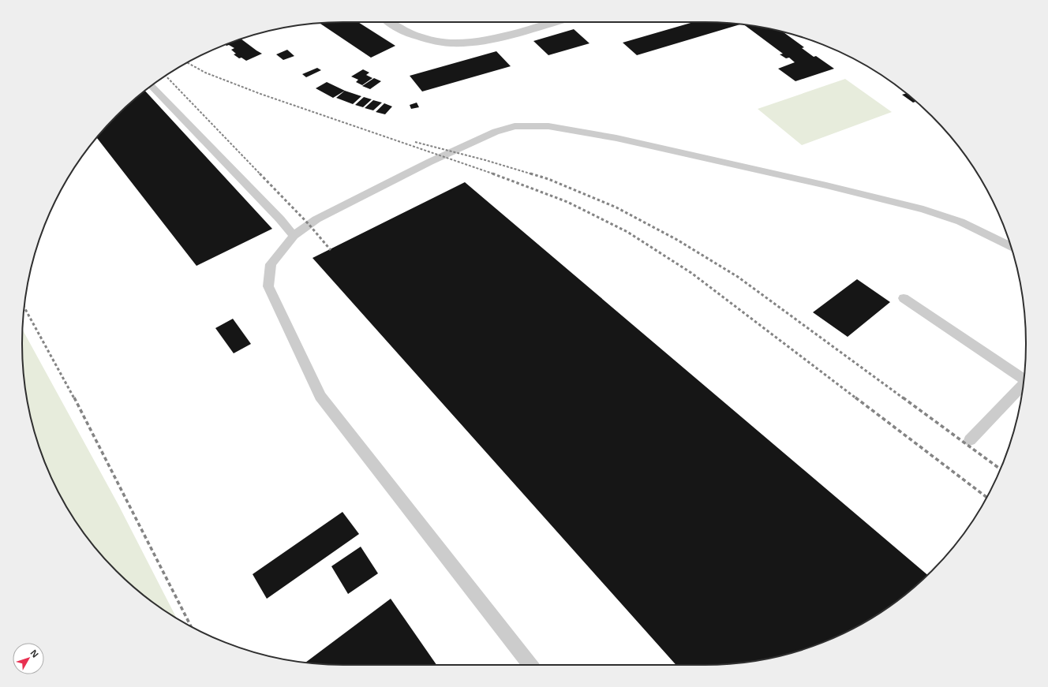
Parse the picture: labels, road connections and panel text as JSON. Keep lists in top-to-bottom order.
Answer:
{
  "north": "top right"
}
